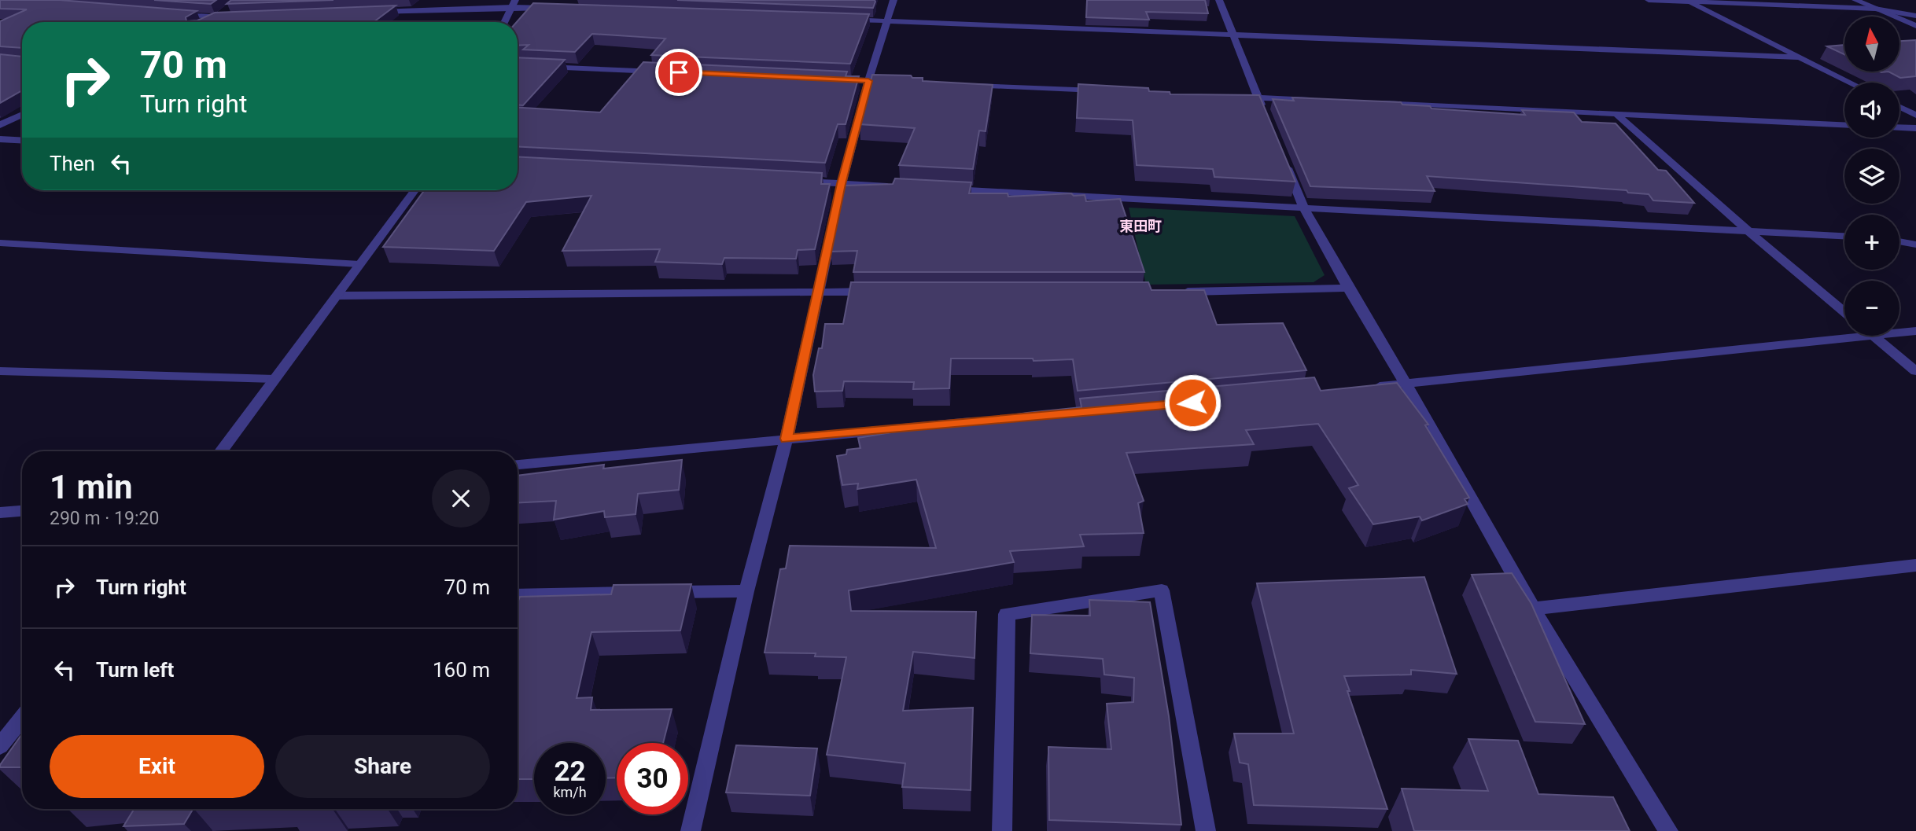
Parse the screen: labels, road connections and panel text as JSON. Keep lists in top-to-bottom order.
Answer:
{
  "districts": ["東田町"],
  "north": "top",
  "page": {
    "map_buttons": ["+", "−"],
    "turn": ["70 m", "Turn right"],
    "then": "Then",
    "heading": ["1 min", "290 m · 19:20"],
    "list": [
      {
        "name": "Turn right",
        "value": "70 m"
      },
      {
        "name": "Turn left",
        "value": "160 m"
      }
    ],
    "buttons": ["Exit", "Share"],
    "speed": "22 km/h",
    "limit": "30"
  }
}
